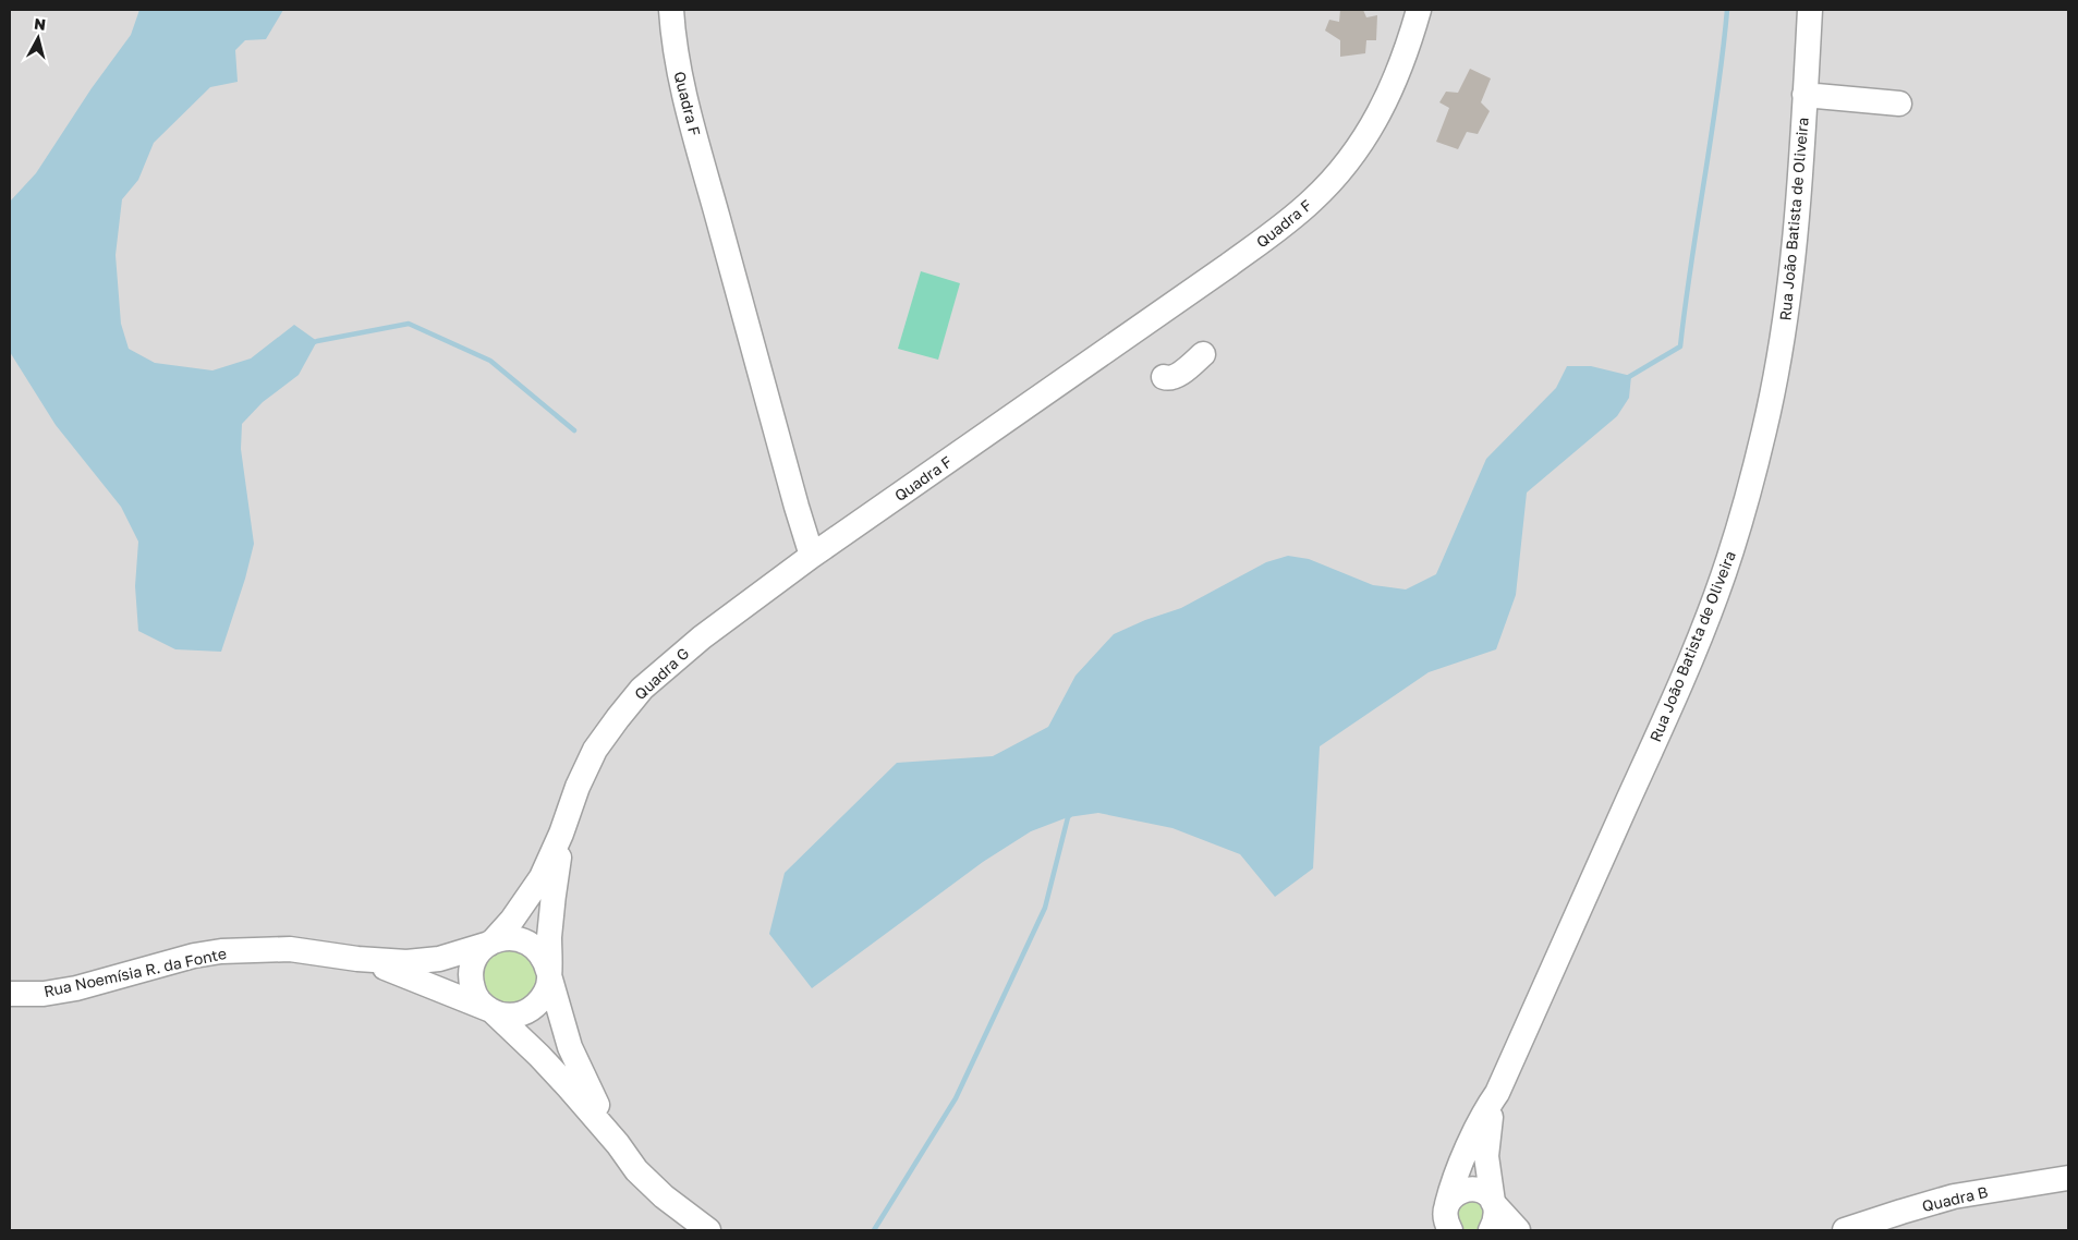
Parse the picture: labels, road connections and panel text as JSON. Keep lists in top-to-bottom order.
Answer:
{
  "streets": {
    "street": [
      "Quadra F",
      "Rua João Batista de Oliveira",
      "Quadra G",
      "Rua Noemísia R. da Fonte",
      "Quadra B"
    ]
  },
  "crossings": [
    ["Quadra F", "Quadra G"],
    ["Quadra G", "Rua Noemísia R. da Fonte"]
  ],
  "north": "top"
}
